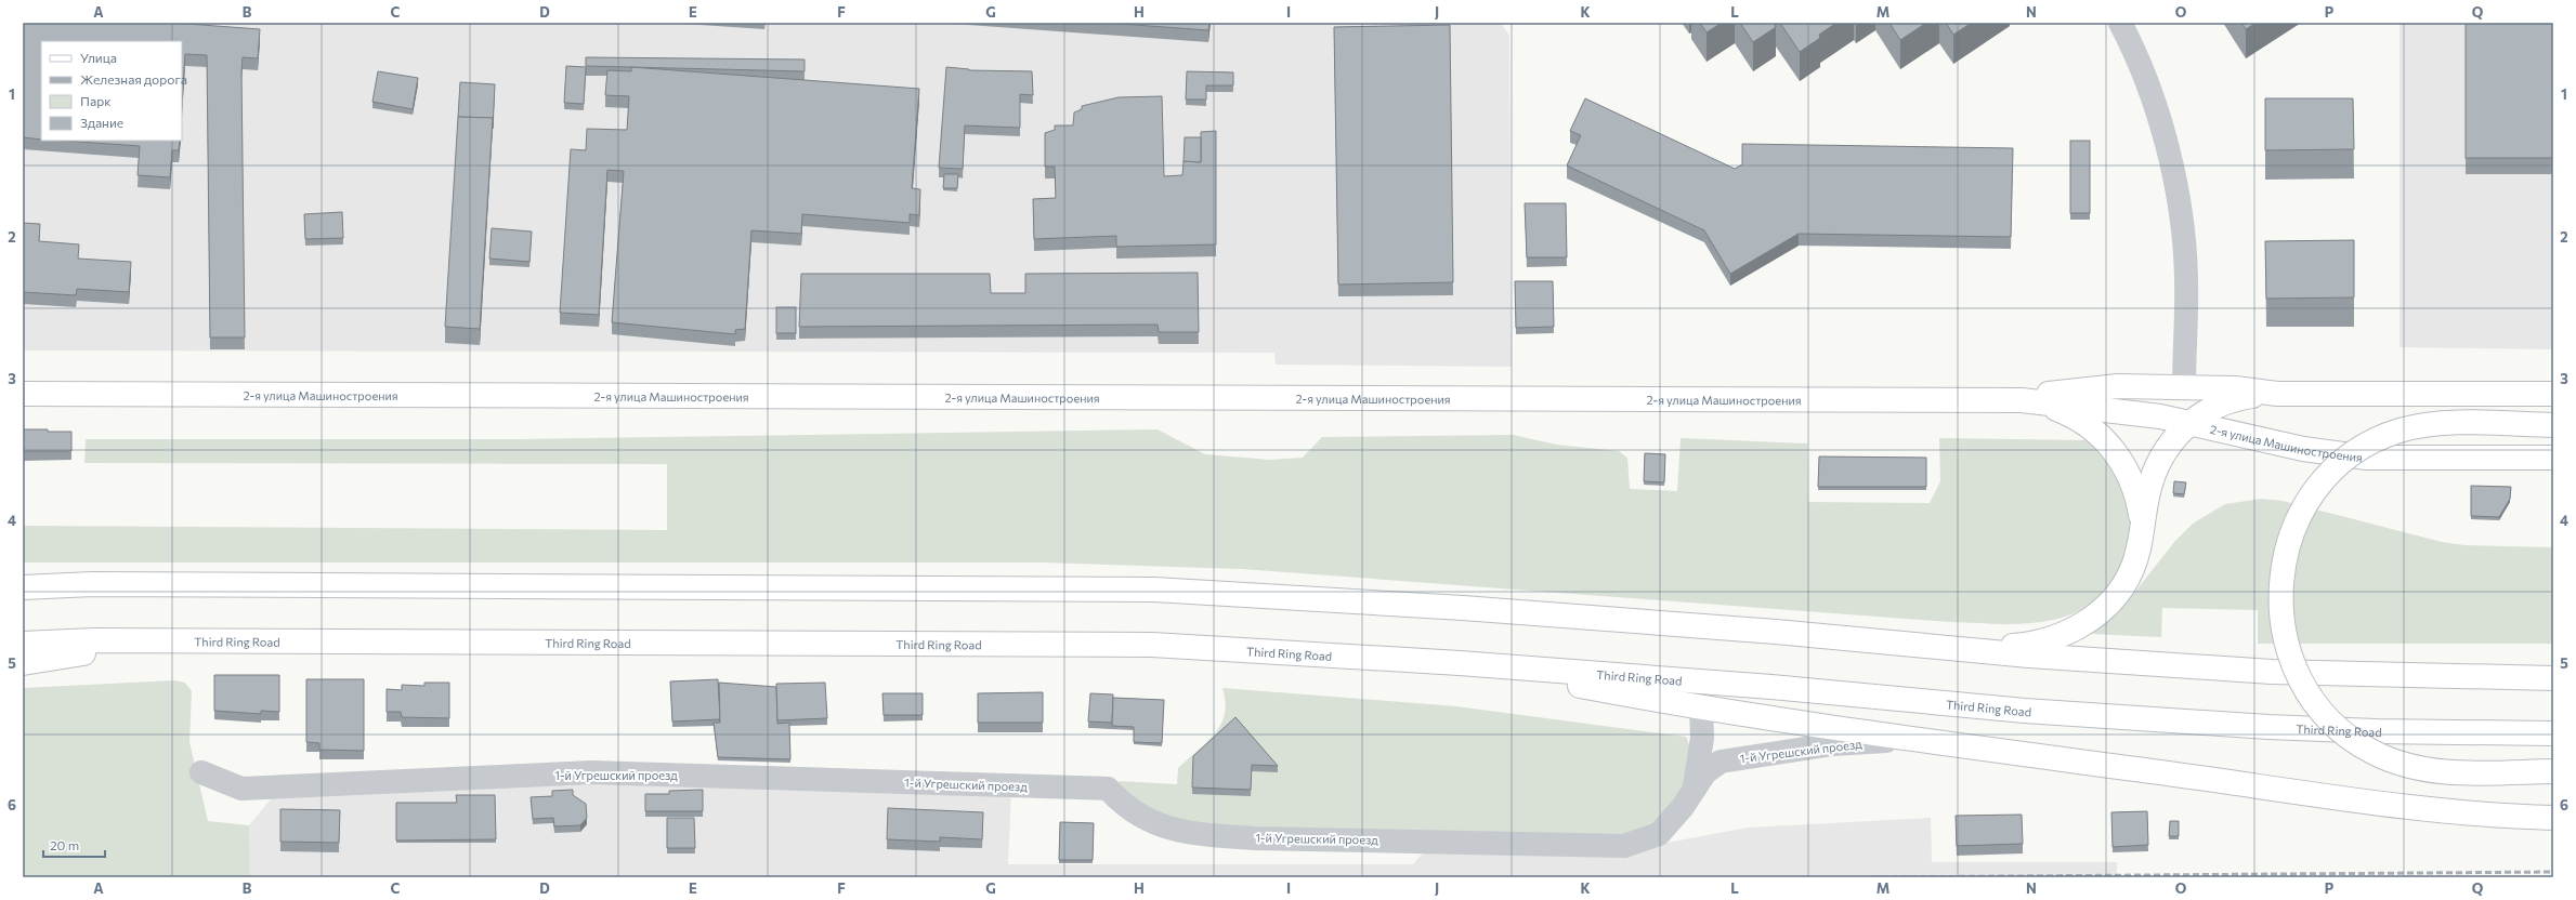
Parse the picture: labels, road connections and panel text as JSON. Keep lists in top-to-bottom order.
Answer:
{
  "streets": {
    "main road": ["2-я улица Машиностроения", "Third Ring Road"],
    "street": ["1-й Угрешский проезд"]
  },
  "legend": [
    "Улица",
    "Железная дорога",
    "Парк",
    "Здание"
  ],
  "scale_bar": "20 m",
  "grid": {
    "columns": [
      "A",
      "B",
      "C",
      "D",
      "E",
      "F",
      "G",
      "H",
      "I",
      "J",
      "K",
      "L",
      "M",
      "N",
      "O",
      "P",
      "Q"
    ],
    "rows": [
      "1",
      "2",
      "3",
      "4",
      "5",
      "6"
    ]
  }
}
